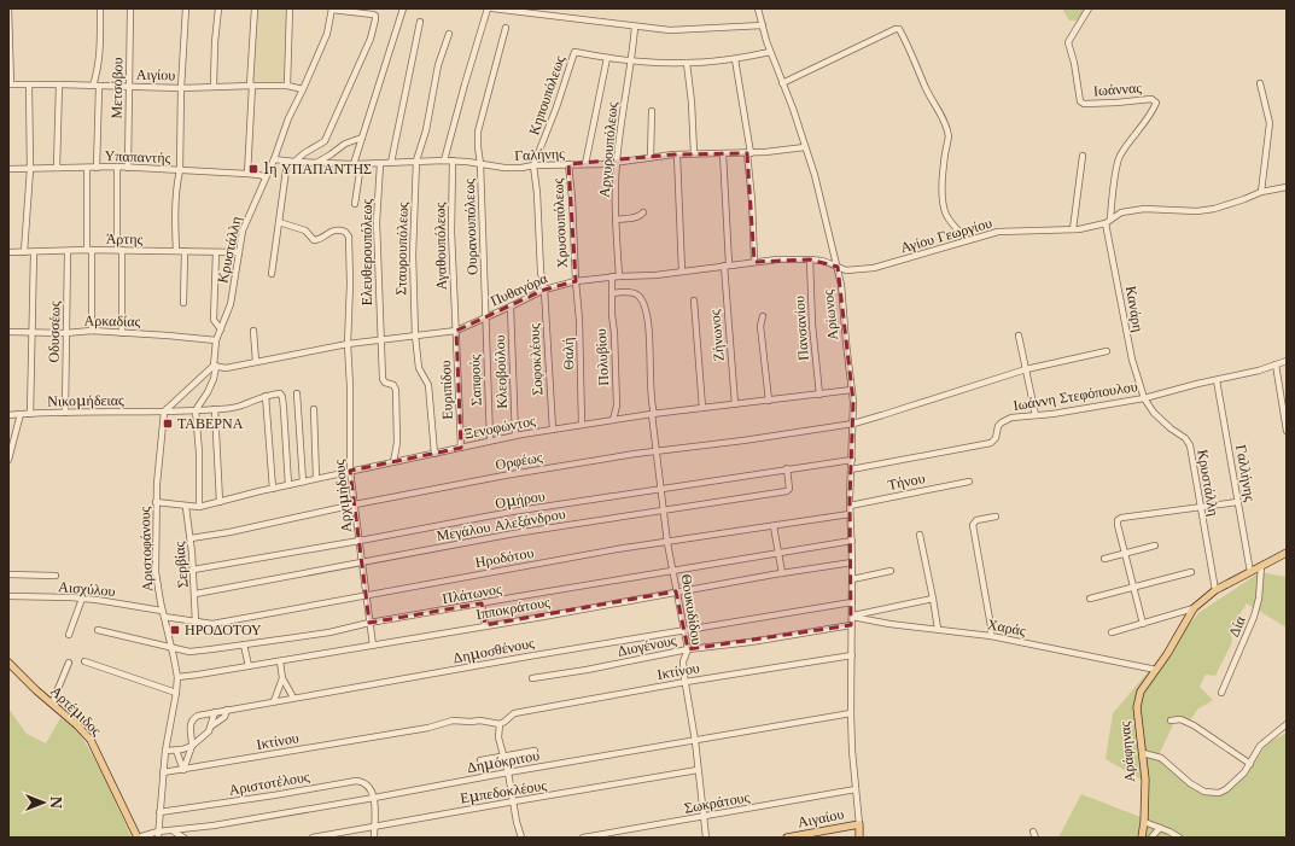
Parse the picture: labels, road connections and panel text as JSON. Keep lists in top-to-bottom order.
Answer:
{
  "streets": {
    "main road": ["Αρτέμιδος", "Αράφηνας", "Αιγαίου"],
    "street": [
      "Αιγίου",
      "Μετσόβου",
      "Ιωάννας",
      "Κηπουπόλεως",
      "Αργυρουπόλεως",
      "Γαλήνης",
      "Υπαπαντής",
      "Χρυσουπόλεως",
      "Ουρανουπόλεως",
      "Αγίου Γεωργίου",
      "Άρτης",
      "Αγαθουπόλεως",
      "Σταυρουπόλεως",
      "Κρυστάλλη",
      "Ελευθερουπόλεως",
      "Πυθαγόρα",
      "Κανάρη",
      "Αρίωνος",
      "Αρκαδίας",
      "Πανσανίου",
      "Οδυσσέως",
      "Ζήνωνος",
      "Θαλή",
      "Πολυβίου",
      "Σοφοκλέους",
      "Κλεοβούλου",
      "Σαπφούς",
      "Ευριπίδου",
      "Ιωάννη Στεφόπουλου",
      "Νικομήδειας",
      "Ξενοφώντος",
      "Ορφέως",
      "Γαλλήνης",
      "Τήνου",
      "Αρχιμήδους",
      "Ομήρου",
      "Μεγάλου Αλεξάνδρου",
      "Αριστοφάνους",
      "Ηροδότου",
      "Σερβίας",
      "Αισχύλου",
      "Πλάτωνος",
      "Ιπποκράτους",
      "Θουκυδίδου",
      "Δία",
      "Χαράς",
      "Διογένους",
      "Δημοσθένους",
      "Ικτίνου",
      "Δημόκριτου",
      "Αριστοτέλους",
      "Εμπεδοκλέους",
      "Σωκράτους"
    ]
  },
  "crossings": [
    ["Αιγίου", "Μετσόβου"],
    ["Αιγίου", "Κρυστάλλη"],
    ["Μετσόβου", "Υπαπαντής"],
    ["Κηπουπόλεως", "Γαλήνης"],
    ["Κηπουπόλεως", "Πυθαγόρα"],
    ["Κηπουπόλεως", "Σοφοκλέους"],
    ["Αργυρουπόλεως", "Γαλήνης"],
    ["Αργυρουπόλεως", "Πυθαγόρα"],
    ["Γαλήνης", "Χρυσουπόλεως"],
    ["Γαλήνης", "Ουρανουπόλεως"],
    ["Γαλήνης", "Αγαθουπόλεως"],
    ["Γαλήνης", "Σταυρουπόλεως"],
    ["Γαλήνης", "Κρυστάλλη"],
    ["Γαλήνης", "Ελευθερουπόλεως"],
    ["Γαλήνης", "Αρίωνος"],
    ["Γαλήνης", "Ζήνωνος"],
    ["Υπαπαντής", "Κρυστάλλη"],
    ["Χρυσουπόλεως", "Πυθαγόρα"],
    ["Χρυσουπόλεως", "Θαλή"],
    ["Ουρανουπόλεως", "Πυθαγόρα"],
    ["Ουρανουπόλεως", "Σαπφούς"],
    ["Αγίου Γεωργίου", "Πυθαγόρα"],
    ["Αγίου Γεωργίου", "Κανάρη"],
    ["Αγίου Γεωργίου", "Αρίωνος"],
    ["Άρτης", "Κρυστάλλη"],
    ["Άρτης", "Οδυσσέως"],
    ["Αγαθουπόλεως", "Πυθαγόρα"],
    ["Αγαθουπόλεως", "Ευριπίδου"],
    ["Σταυρουπόλεως", "Πυθαγόρα"],
    ["Σταυρουπόλεως", "Ξενοφώντος"],
    ["Κρυστάλλη", "Πυθαγόρα"],
    ["Κρυστάλλη", "Κανάρη"],
    ["Κρυστάλλη", "Αρκαδίας"],
    ["Κρυστάλλη", "Ιωάννη Στεφόπουλου"],
    ["Κρυστάλλη", "Νικομήδειας"],
    ["Κρυστάλλη", "Αράφηνας"],
    ["Ελευθερουπόλεως", "Πυθαγόρα"],
    ["Ελευθερουπόλεως", "Ξενοφώντος"],
    ["Πυθαγόρα", "Αρίωνος"],
    ["Πυθαγόρα", "Πανσανίου"],
    ["Πυθαγόρα", "Ζήνωνος"],
    ["Πυθαγόρα", "Θαλή"],
    ["Πυθαγόρα", "Πολυβίου"],
    ["Πυθαγόρα", "Σοφοκλέους"],
    ["Πυθαγόρα", "Κλεοβούλου"],
    ["Πυθαγόρα", "Σαπφούς"],
    ["Πυθαγόρα", "Ευριπίδου"],
    ["Πυθαγόρα", "Αρχιμήδους"],
    ["Κανάρη", "Ιωάννη Στεφόπουλου"],
    ["Αρίωνος", "Ιωάννη Στεφόπουλου"],
    ["Αρίωνος", "Ξενοφώντος"],
    ["Αρίωνος", "Ορφέως"],
    ["Αρίωνος", "Τήνου"],
    ["Αρίωνος", "Ομήρου"],
    ["Αρίωνος", "Ηροδότου"],
    ["Αρίωνος", "Πλάτωνος"],
    ["Αρίωνος", "Ιπποκράτους"],
    ["Αρίωνος", "Χαράς"],
    ["Αρίωνος", "Διογένους"],
    ["Αρίωνος", "Δημοσθένους"],
    ["Αρίωνος", "Ικτίνου"],
    ["Αρίωνος", "Δημόκριτου"],
    ["Αρίωνος", "Σωκράτους"],
    ["Αρίωνος", "Αιγαίου"],
    ["Αρκαδίας", "Οδυσσέως"],
    ["Πανσανίου", "Ξενοφώντος"],
    ["Οδυσσέως", "Νικομήδειας"],
    ["Ζήνωνος", "Ξενοφώντος"],
    ["Θαλή", "Ξενοφώντος"],
    ["Πολυβίου", "Ξενοφώντος"],
    ["Πολυβίου", "Θουκυδίδου"],
    ["Σοφοκλέους", "Ξενοφώντος"],
    ["Κλεοβούλου", "Ξενοφώντος"],
    ["Σαπφούς", "Ξενοφώντος"],
    ["Ευριπίδου", "Ξενοφώντος"],
    ["Ιωάννη Στεφόπουλου", "Γαλλήνης"],
    ["Νικομήδειας", "Ξενοφώντος"],
    ["Νικομήδειας", "Αριστοφάνους"],
    ["Ξενοφώντος", "Αρχιμήδους"],
    ["Ξενοφώντος", "Αριστοφάνους"],
    ["Ξενοφώντος", "Σερβίας"],
    ["Ξενοφώντος", "Θουκυδίδου"],
    ["Ορφέως", "Αρχιμήδους"],
    ["Ορφέως", "Σερβίας"],
    ["Ορφέως", "Θουκυδίδου"],
    ["Γαλλήνης", "Αράφηνας"],
    ["Αρχιμήδους", "Ομήρου"],
    ["Αρχιμήδους", "Μεγάλου Αλεξάνδρου"],
    ["Αρχιμήδους", "Ηροδότου"],
    ["Αρχιμήδους", "Πλάτωνος"],
    ["Αρχιμήδους", "Ιπποκράτους"],
    ["Ομήρου", "Μεγάλου Αλεξάνδρου"],
    ["Ομήρου", "Σερβίας"],
    ["Ομήρου", "Θουκυδίδου"],
    ["Μεγάλου Αλεξάνδρου", "Σερβίας"],
    ["Μεγάλου Αλεξάνδρου", "Θουκυδίδου"],
    ["Αριστοφάνους", "Ηροδότου"],
    ["Αριστοφάνους", "Αισχύλου"],
    ["Αριστοφάνους", "Πλάτωνος"],
    ["Αριστοφάνους", "Ιπποκράτους"],
    ["Αριστοφάνους", "Ικτίνου"],
    ["Αριστοφάνους", "Δημόκριτου"],
    ["Αριστοφάνους", "Αριστοτέλους"],
    ["Ηροδότου", "Σερβίας"],
    ["Ηροδότου", "Αισχύλου"],
    ["Ηροδότου", "Θουκυδίδου"],
    ["Πλάτωνος", "Θουκυδίδου"],
    ["Ιπποκράτους", "Θουκυδίδου"],
    ["Θουκυδίδου", "Διογένους"],
    ["Θουκυδίδου", "Δημοσθένους"],
    ["Θουκυδίδου", "Ικτίνου"],
    ["Θουκυδίδου", "Δημόκριτου"],
    ["Θουκυδίδου", "Εμπεδοκλέους"],
    ["Θουκυδίδου", "Σωκράτους"],
    ["Δία", "Αράφηνας"],
    ["Χαράς", "Αράφηνας"],
    ["Αρτέμιδος", "Δημόκριτου"],
    ["Δημόκριτου", "Αριστοτέλους"]
  ],
  "places": {
    "transit": ["1η ΥΠΑΠΑΝΤΗΣ", "ΤΑΒΕΡΝΑ", "ΗΡΟΔΟΤΟΥ"]
  },
  "north": "right"
}
